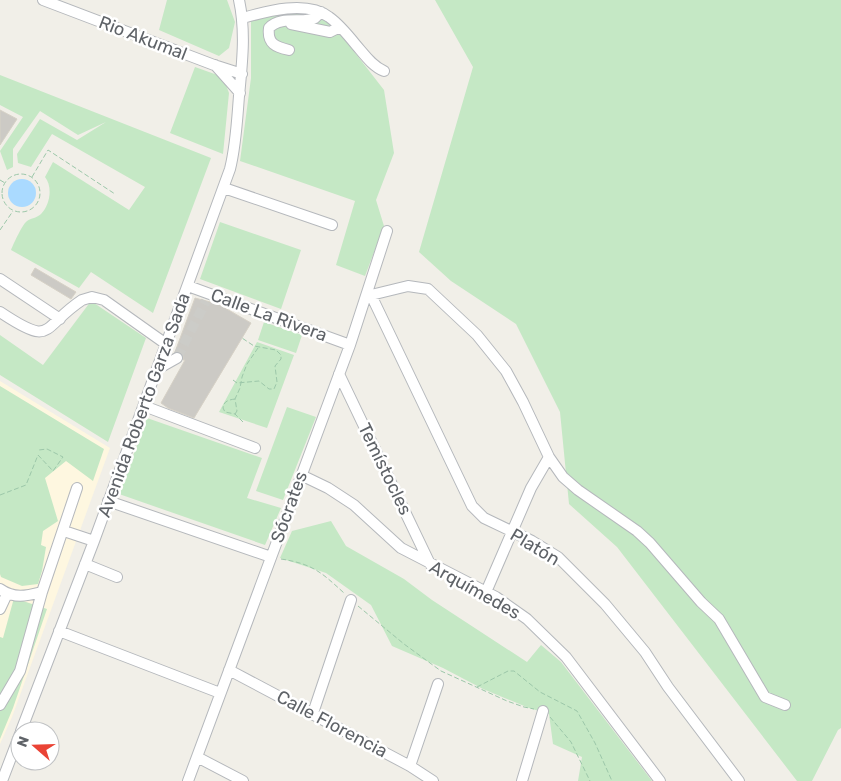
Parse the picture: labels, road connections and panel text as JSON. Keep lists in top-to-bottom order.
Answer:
{
  "streets": {
    "street": [
      "Rio Akumal",
      "Calle La Rivera",
      "Avenida Roberto Garza Sada",
      "Temístocles",
      "Sócrates",
      "Platón",
      "Arquímedes",
      "Calle Florencia"
    ]
  },
  "crossings": [
    ["Rio Akumal", "Avenida Roberto Garza Sada"],
    ["Calle La Rivera", "Avenida Roberto Garza Sada"],
    ["Calle La Rivera", "Sócrates"],
    ["Temístocles", "Sócrates"],
    ["Temístocles", "Arquímedes"],
    ["Sócrates", "Platón"],
    ["Sócrates", "Arquímedes"],
    ["Sócrates", "Calle Florencia"]
  ],
  "north": "left"
}
